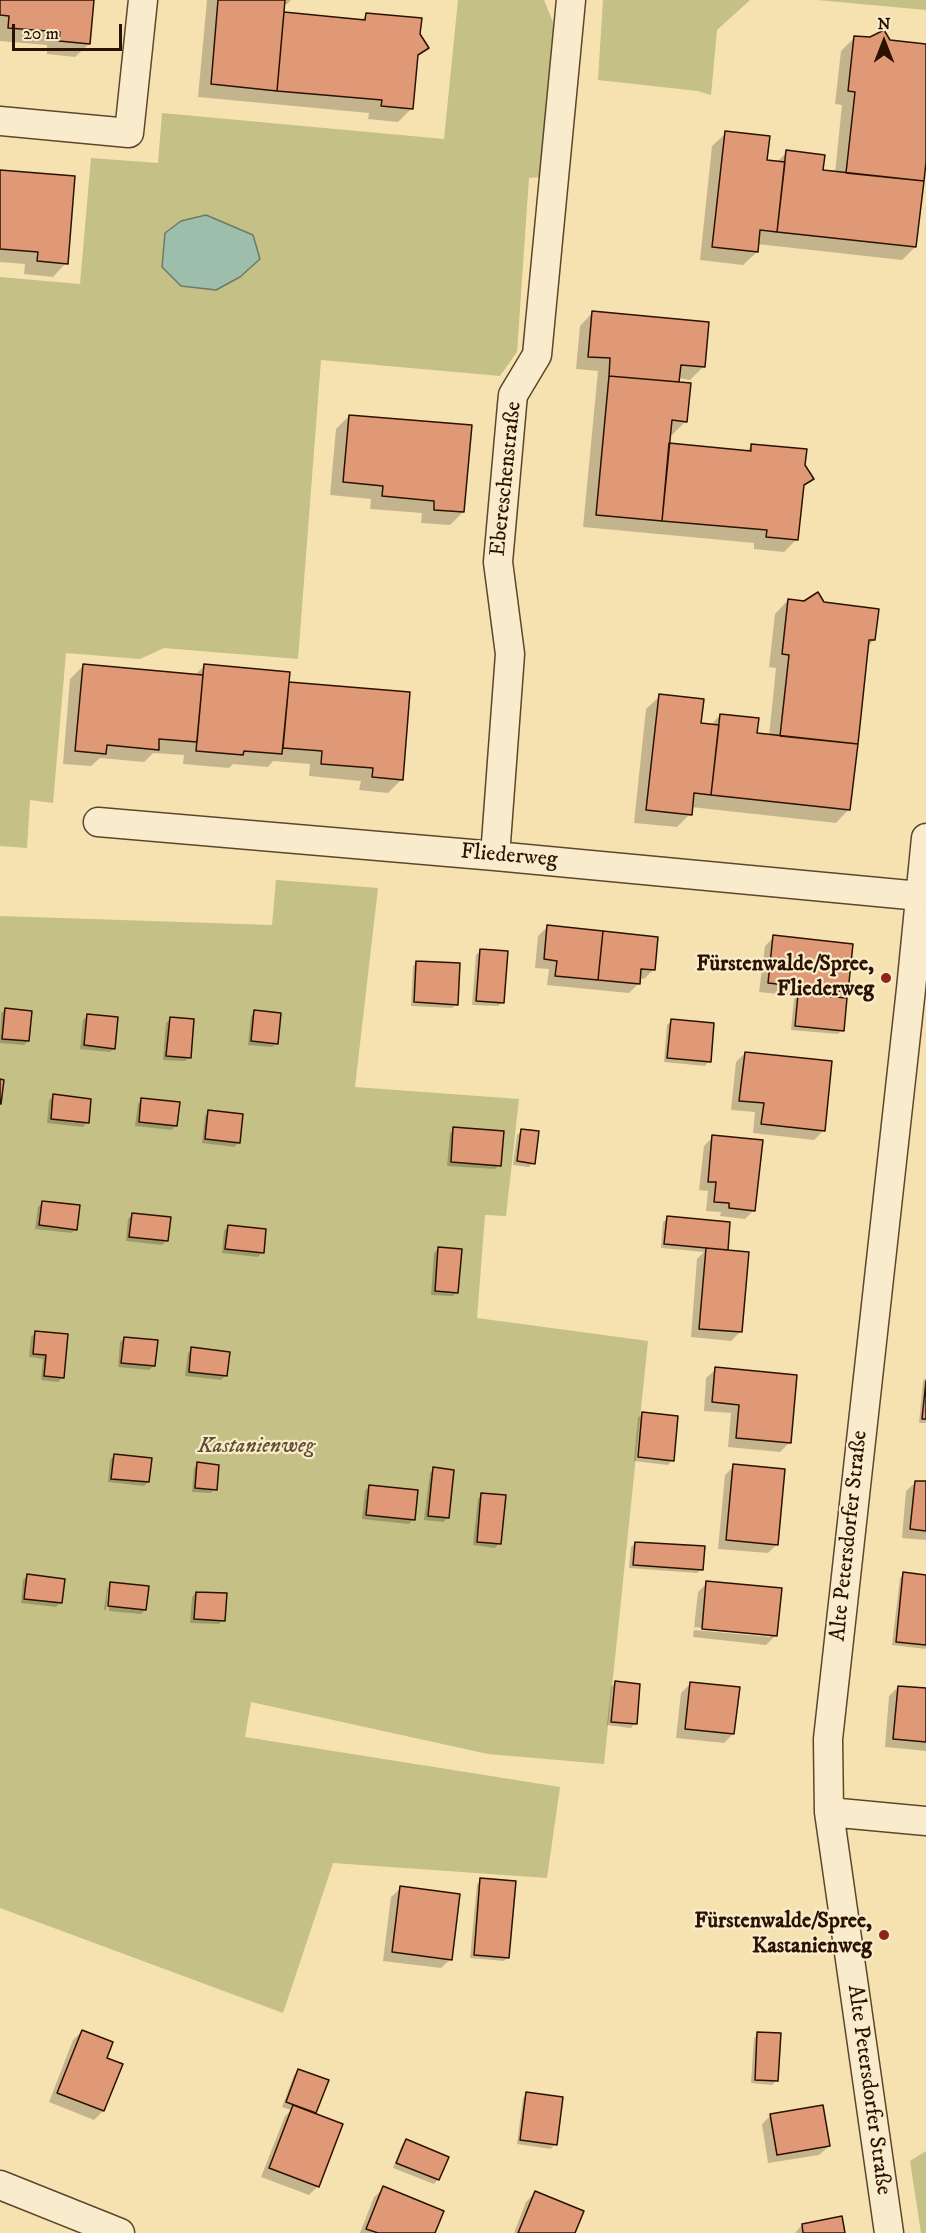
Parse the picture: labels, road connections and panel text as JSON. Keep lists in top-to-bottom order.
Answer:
{
  "streets": {
    "street": ["Ebereschenstraße", "Fliederweg", "Alte Petersdorfer Straße"]
  },
  "crossings": [
    ["Ebereschenstraße", "Fliederweg"],
    ["Fliederweg", "Alte Petersdorfer Straße"]
  ],
  "parks": ["Kastanienweg"],
  "places": ["Fürstenwalde/Spree, Fliederweg", "Fürstenwalde/Spree, Kastanienweg"],
  "scale_bar": "20 m",
  "north": "top"
}
